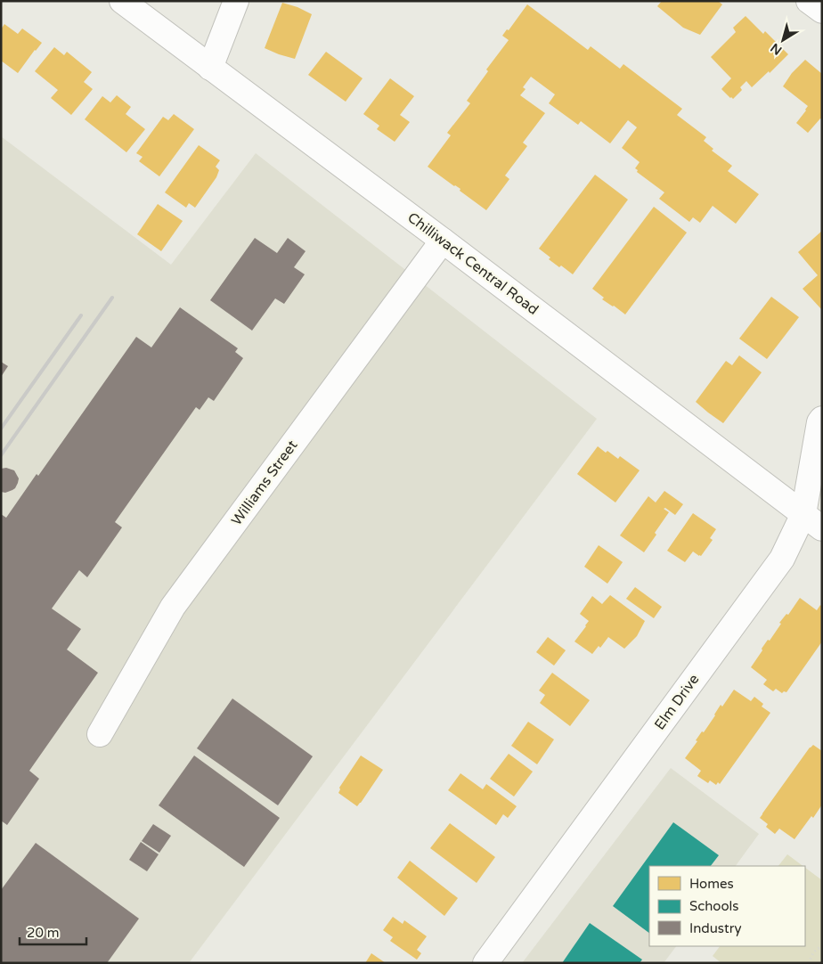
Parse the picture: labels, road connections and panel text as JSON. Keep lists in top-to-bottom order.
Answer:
{
  "streets": {
    "street": ["Chilliwack Central Road", "Williams Street", "Elm Drive"]
  },
  "crossings": [
    ["Chilliwack Central Road", "Williams Street"],
    ["Chilliwack Central Road", "Elm Drive"]
  ],
  "legend": ["Homes", "Schools", "Industry"],
  "scale_bar": "20 m",
  "north": "bottom left"
}
